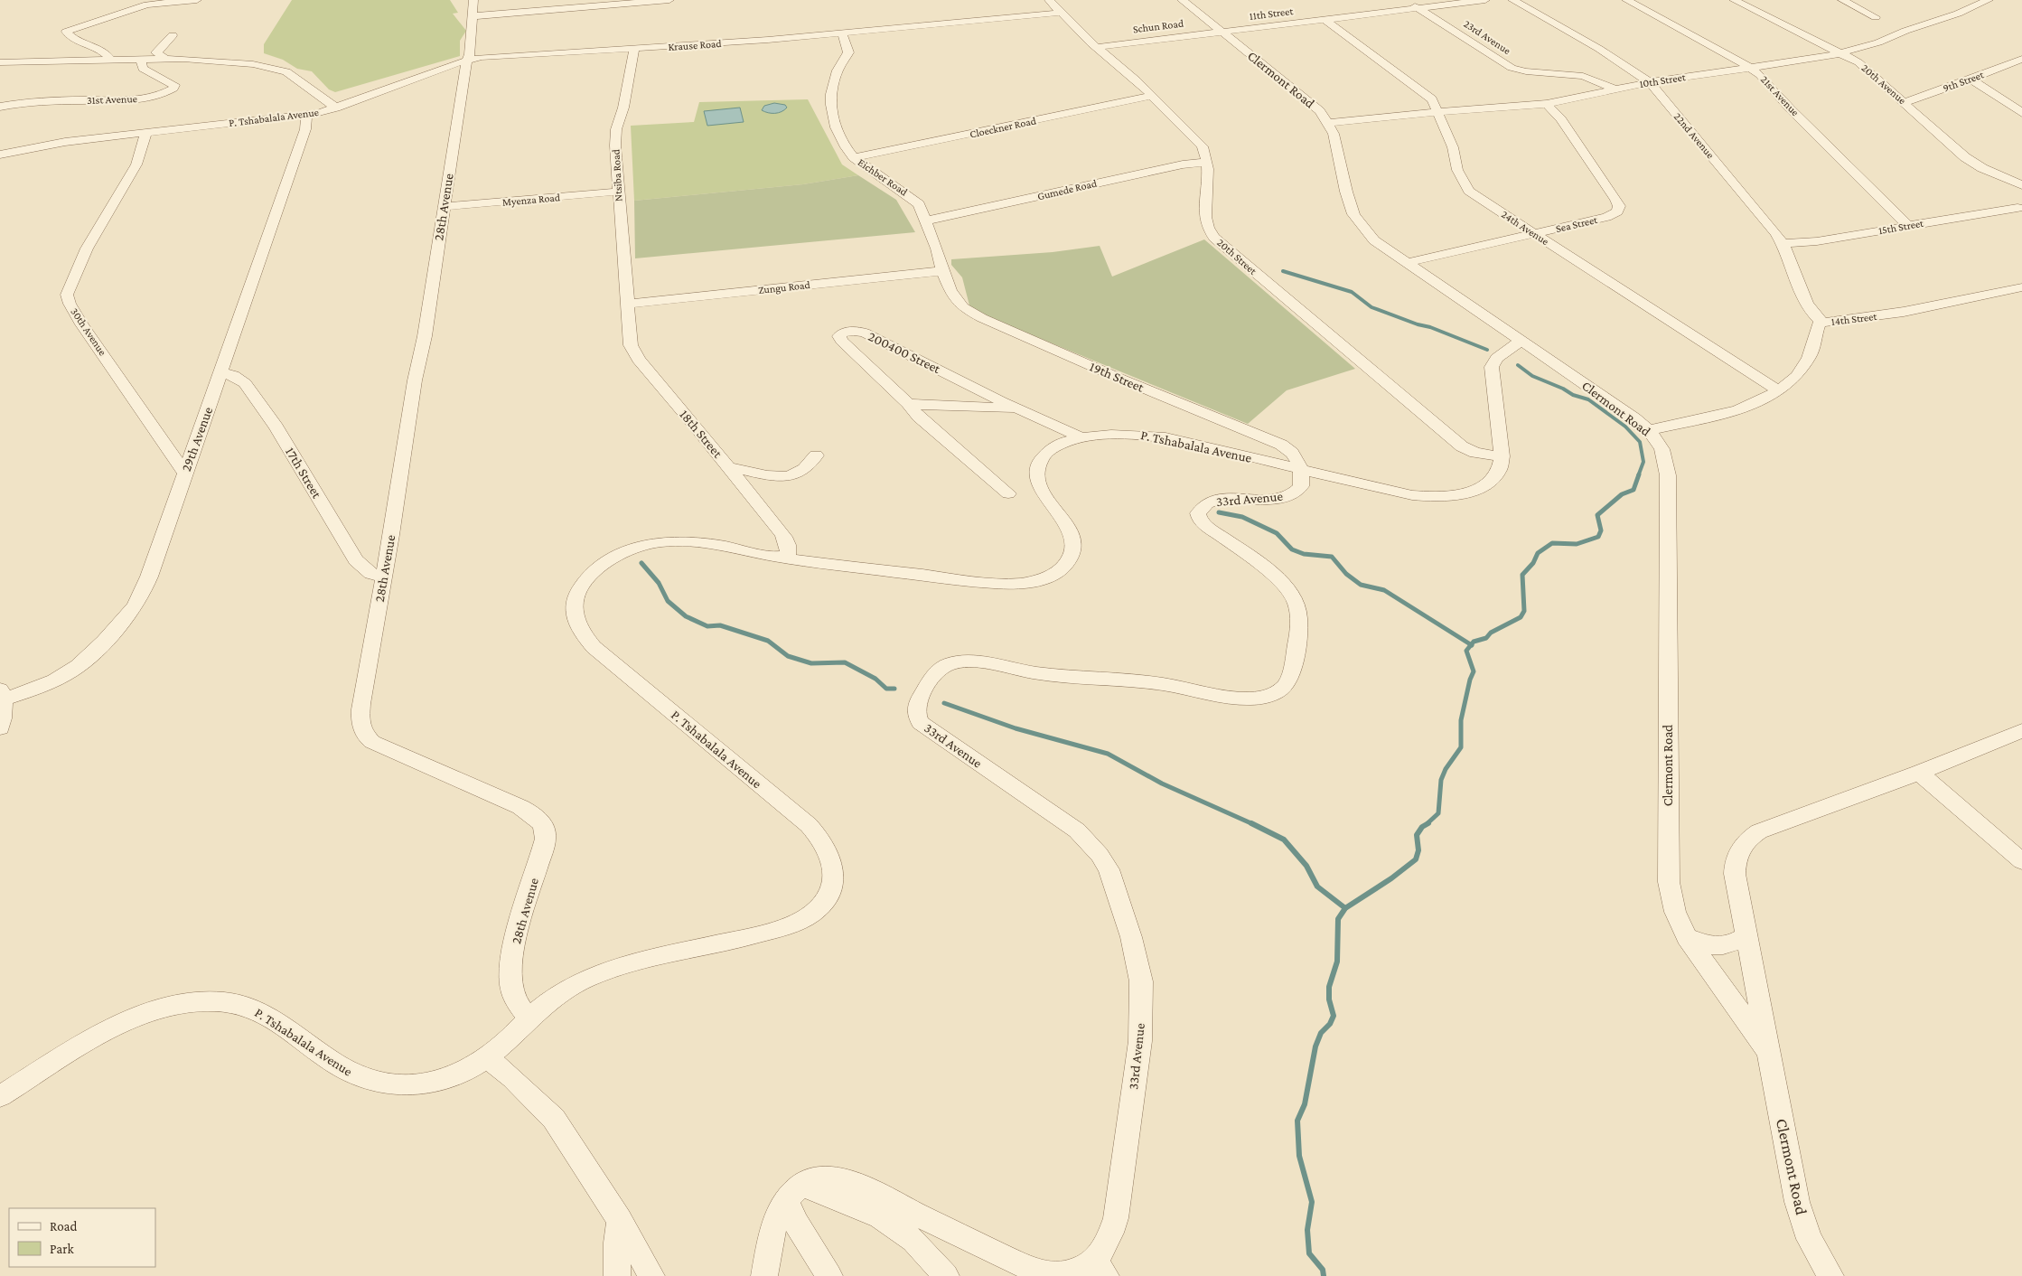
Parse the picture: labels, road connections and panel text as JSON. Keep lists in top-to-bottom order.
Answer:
{
  "streets": {
    "street": [
      "11th Street",
      "Schun Road",
      "23rd Avenue",
      "Krause Road",
      "Clermont Road",
      "10th Street",
      "9th Street",
      "20th Avenue",
      "21st Avenue",
      "31st Avenue",
      "P. Tshabalala Avenue",
      "Cloeckner Road",
      "22nd Avenue",
      "Ntsiba Road",
      "Eichber Road",
      "Gumede Road",
      "Myenza Road",
      "28th Avenue",
      "Sea Street",
      "15th Street",
      "24th Avenue",
      "20th Street",
      "Zungu Road",
      "14th Street",
      "30th Avenue",
      "200400 Street",
      "19th Street",
      "18th Street",
      "29th Avenue",
      "17th Street",
      "33rd Avenue"
    ]
  },
  "crossings": [
    ["11th Street", "Schun Road"],
    ["11th Street", "23rd Avenue"],
    ["11th Street", "Clermont Road"],
    ["11th Street", "24th Avenue"],
    ["Schun Road", "Clermont Road"],
    ["Schun Road", "20th Street"],
    ["23rd Avenue", "10th Street"],
    ["Krause Road", "P. Tshabalala Avenue"],
    ["Krause Road", "Ntsiba Road"],
    ["Krause Road", "Eichber Road"],
    ["Krause Road", "28th Avenue"],
    ["Krause Road", "20th Street"],
    ["Clermont Road", "10th Street"],
    ["Clermont Road", "Sea Street"],
    ["Clermont Road", "14th Street"],
    ["10th Street", "20th Avenue"],
    ["10th Street", "21st Avenue"],
    ["10th Street", "22nd Avenue"],
    ["10th Street", "Sea Street"],
    ["10th Street", "24th Avenue"],
    ["9th Street", "20th Avenue"],
    ["21st Avenue", "15th Street"],
    ["31st Avenue", "P. Tshabalala Avenue"],
    ["P. Tshabalala Avenue", "28th Avenue"],
    ["P. Tshabalala Avenue", "30th Avenue"],
    ["P. Tshabalala Avenue", "200400 Street"],
    ["P. Tshabalala Avenue", "19th Street"],
    ["P. Tshabalala Avenue", "18th Street"],
    ["P. Tshabalala Avenue", "29th Avenue"],
    ["P. Tshabalala Avenue", "33rd Avenue"],
    ["Cloeckner Road", "Eichber Road"],
    ["Cloeckner Road", "20th Street"],
    ["22nd Avenue", "15th Street"],
    ["22nd Avenue", "14th Street"],
    ["Ntsiba Road", "Myenza Road"],
    ["Ntsiba Road", "Zungu Road"],
    ["Ntsiba Road", "18th Street"],
    ["Eichber Road", "Gumede Road"],
    ["Eichber Road", "Zungu Road"],
    ["Eichber Road", "19th Street"],
    ["Gumede Road", "20th Street"],
    ["Myenza Road", "28th Avenue"],
    ["28th Avenue", "17th Street"],
    ["Sea Street", "24th Avenue"],
    ["24th Avenue", "14th Street"],
    ["Zungu Road", "19th Street"],
    ["Zungu Road", "18th Street"],
    ["30th Avenue", "29th Avenue"],
    ["19th Street", "33rd Avenue"],
    ["29th Avenue", "17th Street"]
  ],
  "legend": ["Road", "Park"]
}
